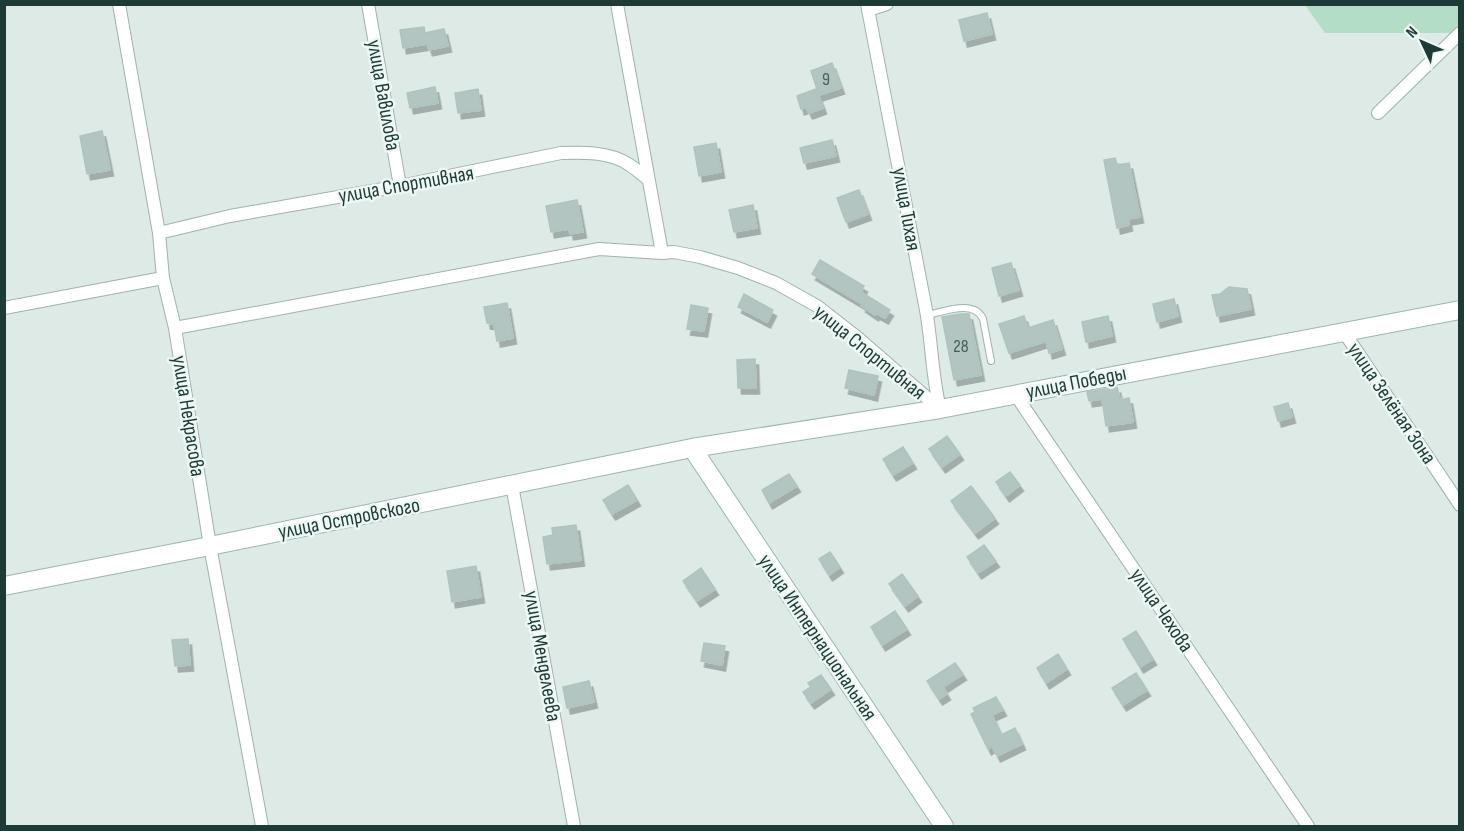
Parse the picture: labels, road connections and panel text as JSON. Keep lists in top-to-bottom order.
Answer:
{
  "streets": {
    "main road": ["улица Победы", "улица Островского", "улица Интернациональная"],
    "street": [
      "улица Вавилова",
      "улица Спортивная",
      "улица Тихая",
      "улица Зелёная Зона",
      "улица Некрасова",
      "улица Чехова",
      "улица Менделеева"
    ]
  },
  "crossings": [
    ["улица Вавилова", "улица Спортивная"],
    ["улица Спортивная", "улица Тихая"],
    ["улица Спортивная", "улица Победы"],
    ["улица Спортивная", "улица Некрасова"],
    ["улица Тихая", "улица Победы"],
    ["улица Победы", "улица Зелёная Зона"],
    ["улица Победы", "улица Островского"],
    ["улица Победы", "улица Чехова"],
    ["улица Победы", "улица Интернациональная"],
    ["улица Некрасова", "улица Островского"],
    ["улица Островского", "улица Интернациональная"],
    ["улица Островского", "улица Менделеева"]
  ],
  "house_numbers": ["9", "28"],
  "north": "top left"
}
